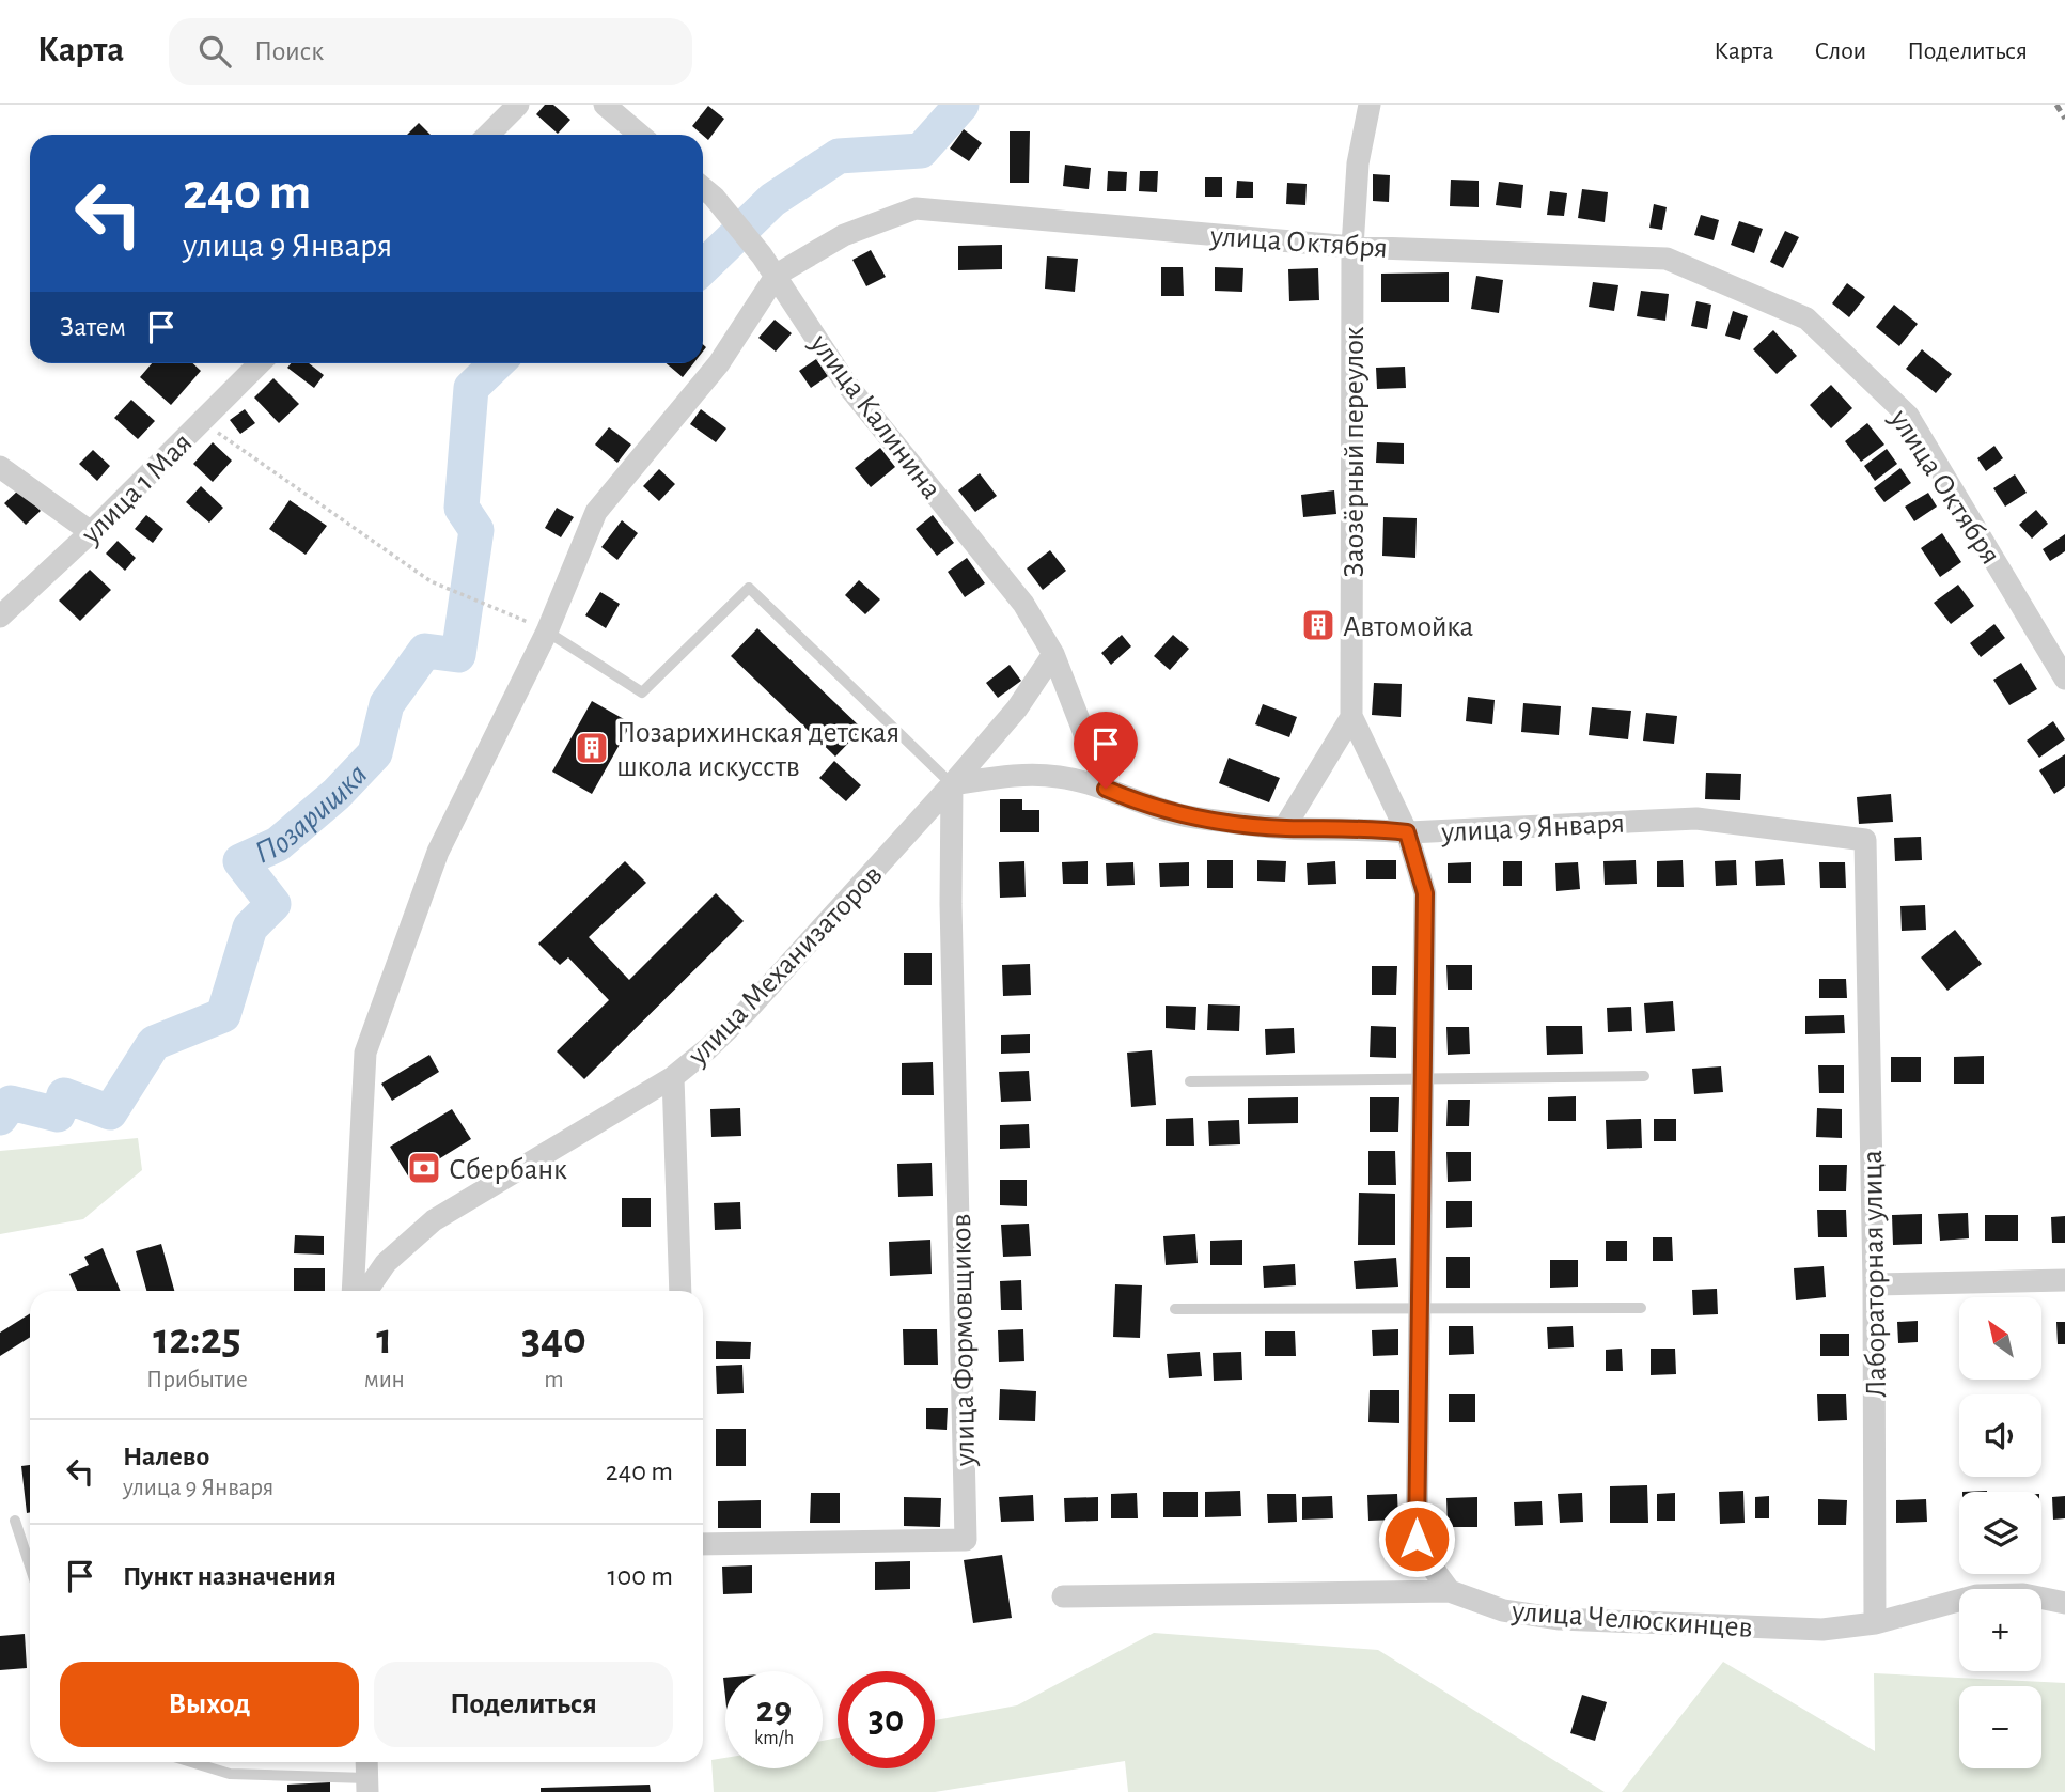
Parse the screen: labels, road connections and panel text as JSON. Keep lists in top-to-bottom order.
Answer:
{
  "streets": {
    "street": [
      "улица Октября",
      "улица Калинина",
      "Заозёрный переулок",
      "улица 1 Мая",
      "улица 9 Января",
      "улица Механизаторов",
      "Лабораторная улица",
      "улица Формовщиков",
      "улица Челюскинцев"
    ]
  },
  "crossings": [
    ["улица Октября", "улица Калинина"],
    ["улица Октября", "Заозёрный переулок"],
    ["улица Калинина", "улица 9 Января"],
    ["улица Калинина", "улица Механизаторов"],
    ["Заозёрный переулок", "улица 9 Января"],
    ["Заозёрный переулок", "улица Челюскинцев"],
    ["улица 9 Января", "улица Механизаторов"],
    ["улица 9 Января", "Лабораторная улица"],
    ["улица 9 Января", "улица Формовщиков"],
    ["улица Механизаторов", "улица Формовщиков"],
    ["Лабораторная улица", "улица Челюскинцев"]
  ],
  "water": ["Позаришка"],
  "places": {
    "building": ["Автомойка", "Позарихинская детская школа искусств"],
    "bank": ["Сбербанк"]
  },
  "north": "top left",
  "page": {
    "header": "Карта",
    "search": "Поиск",
    "nav": ["Карта", "Слои", "Поделиться"],
    "turn": ["240 m", "улица 9 Января"],
    "then": "Затем",
    "eta": [
      "12:25",
      "Прибытие",
      "1",
      "мин",
      "340",
      "m"
    ],
    "map_buttons": ["+", "−"],
    "list": [
      {
        "name": "Налево",
        "note": "улица 9 Января",
        "value": "240 m"
      },
      {
        "name": "Пункт назначения",
        "value": "100 m"
      }
    ],
    "buttons": ["Выход", "Поделиться"],
    "speed": "29 km/h",
    "limit": "30"
  }
}
